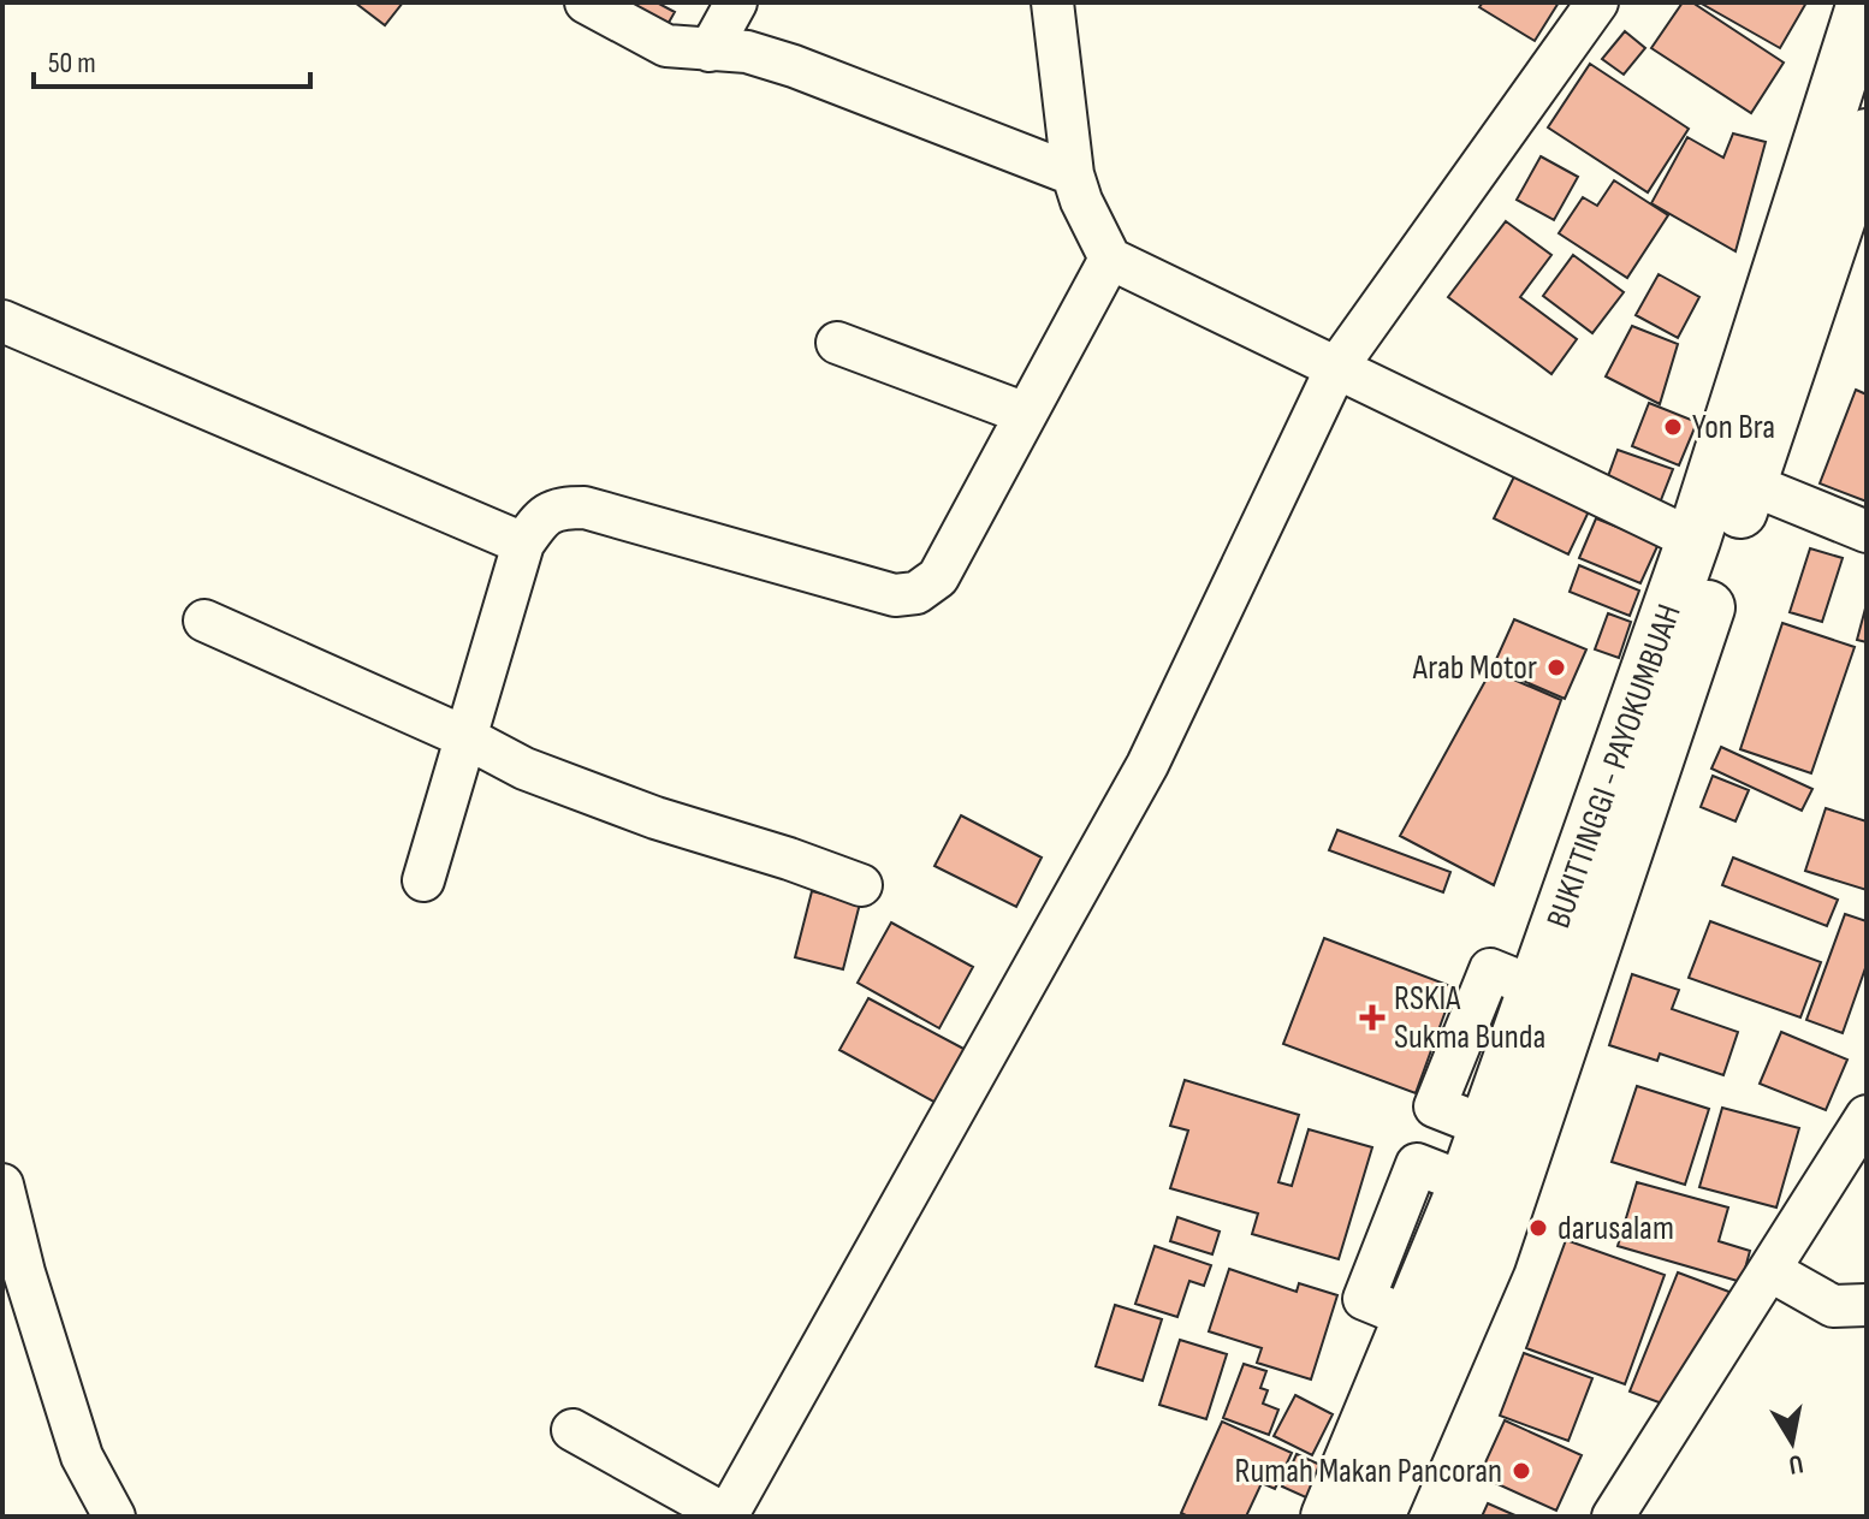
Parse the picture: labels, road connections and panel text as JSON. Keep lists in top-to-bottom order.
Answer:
{
  "streets": {
    "highway": ["BUKITTINGGI - PAYOKUMBUAH"]
  },
  "places": {
    "other": [
      "Yon Bra",
      "Arab Motor",
      "darusalam",
      "Rumah Makan Pancoran"
    ],
    "health": ["RSKIA Sukma Bunda"]
  },
  "scale_bar": "50 m",
  "north": "bottom"
}
